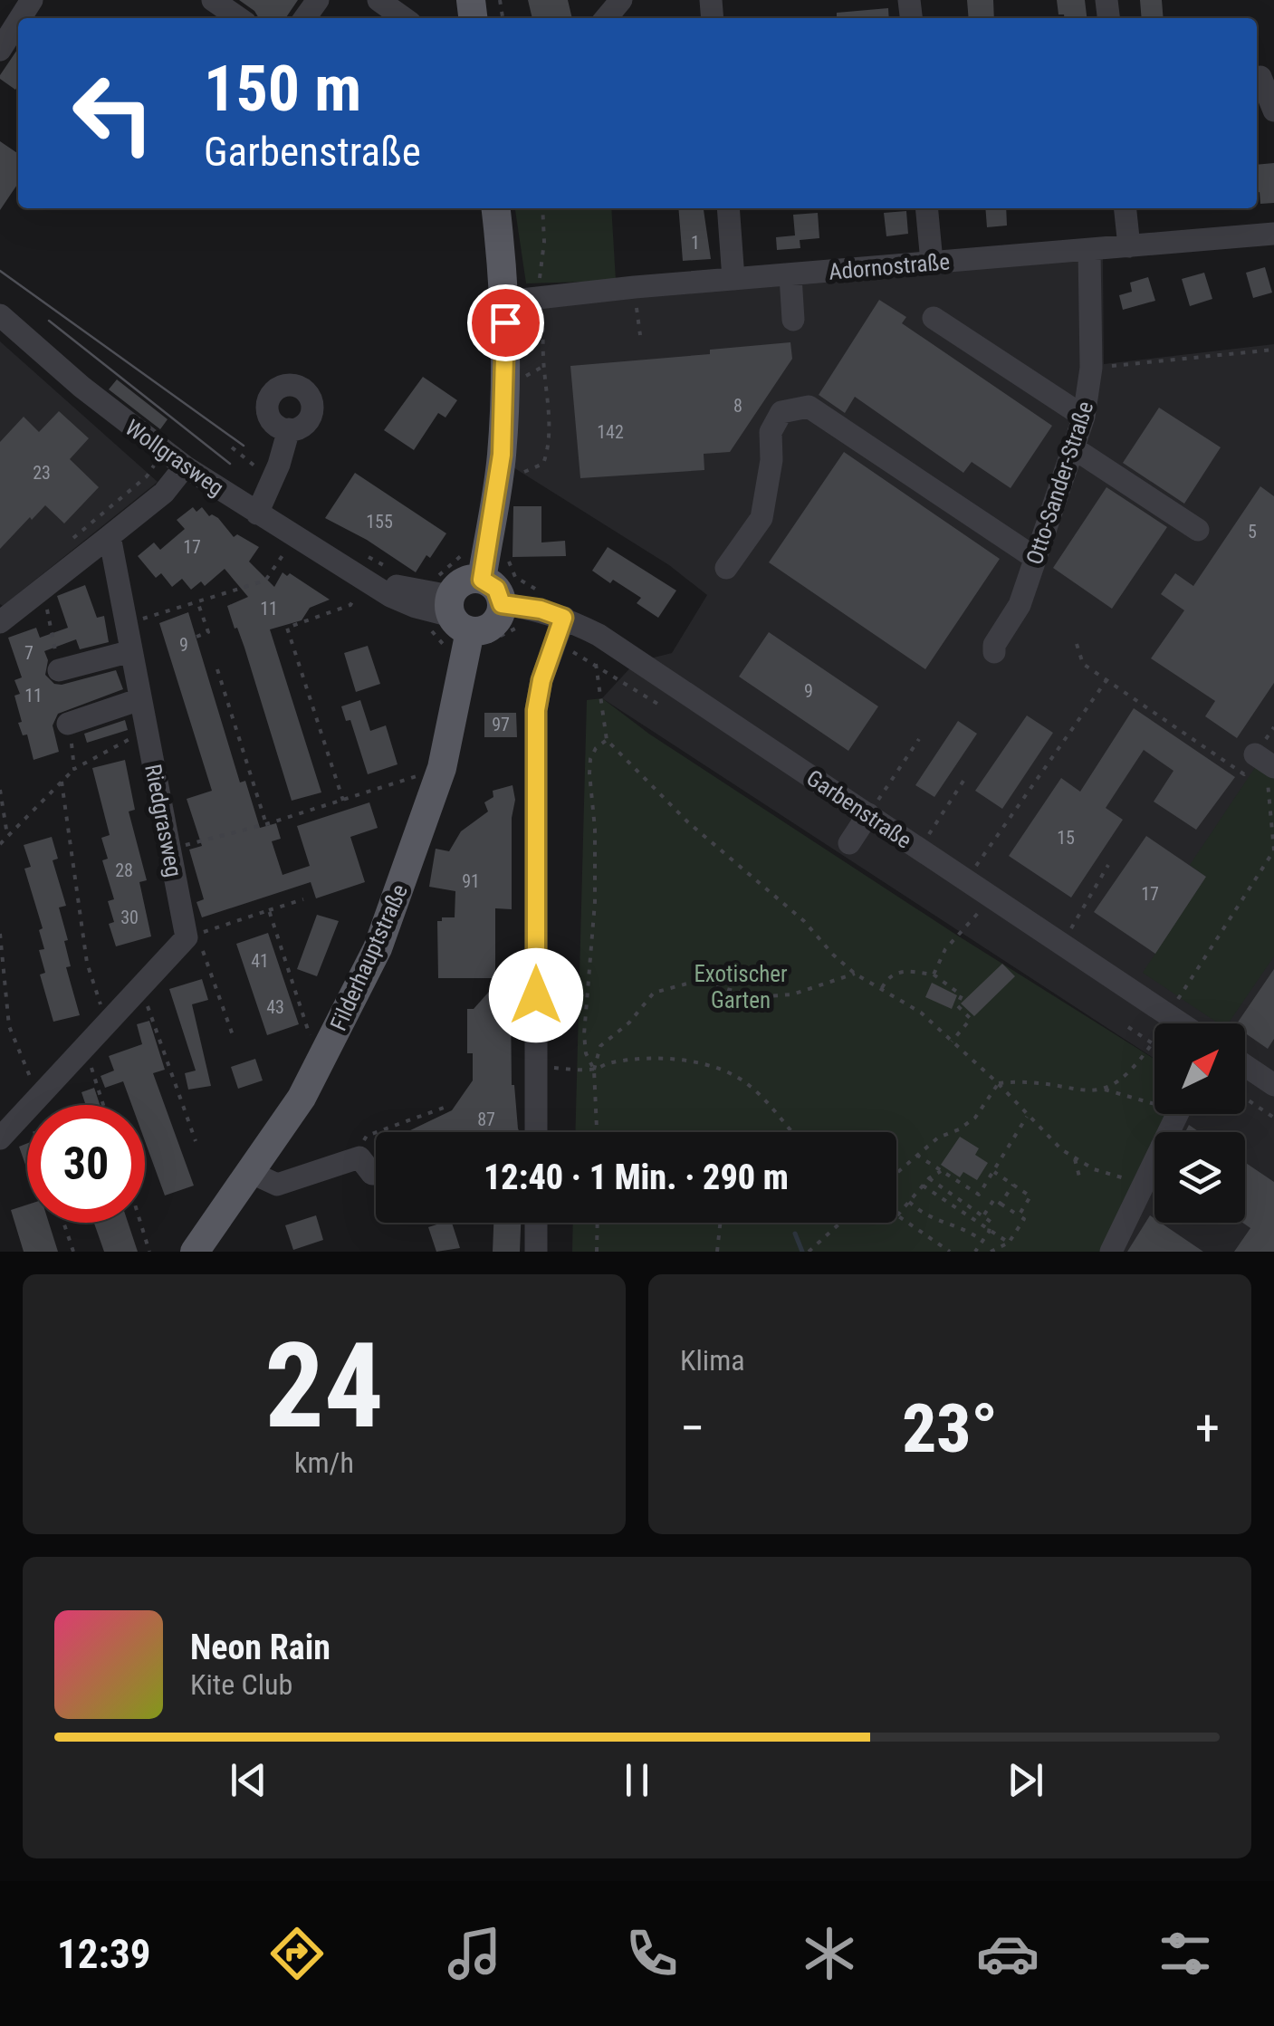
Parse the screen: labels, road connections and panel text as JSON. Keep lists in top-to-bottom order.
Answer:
{
  "streets": {
    "main road": ["Filderhauptstraße"],
    "street": [
      "Adornostraße",
      "Wollgrasweg",
      "Otto-Sander-Straße",
      "Garbenstraße",
      "Riedgrasweg"
    ]
  },
  "crossings": [
    ["Adornostraße", "Otto-Sander-Straße"],
    ["Wollgrasweg", "Garbenstraße"],
    ["Wollgrasweg", "Filderhauptstraße"],
    ["Garbenstraße", "Filderhauptstraße"]
  ],
  "parks": ["Exotischer Garten"],
  "house_numbers": [
    "1",
    "8",
    "142",
    "23",
    "155",
    "5",
    "17",
    "11",
    "9",
    "7",
    "9",
    "11",
    "97",
    "15",
    "28",
    "91",
    "17",
    "30",
    "41",
    "43",
    "87"
  ],
  "north": "top right",
  "page": {
    "turn": ["150 m", "Garbenstraße"],
    "limit": "30",
    "trip": "12:40 · 1 Min. · 290 m",
    "tile": [
      ["24", "km/h"],
      "Klima"
    ],
    "heat": ["−", "23°", "+"],
    "song": ["Neon Rain", "Kite Club"],
    "tabs": "12:39"
  }
}
